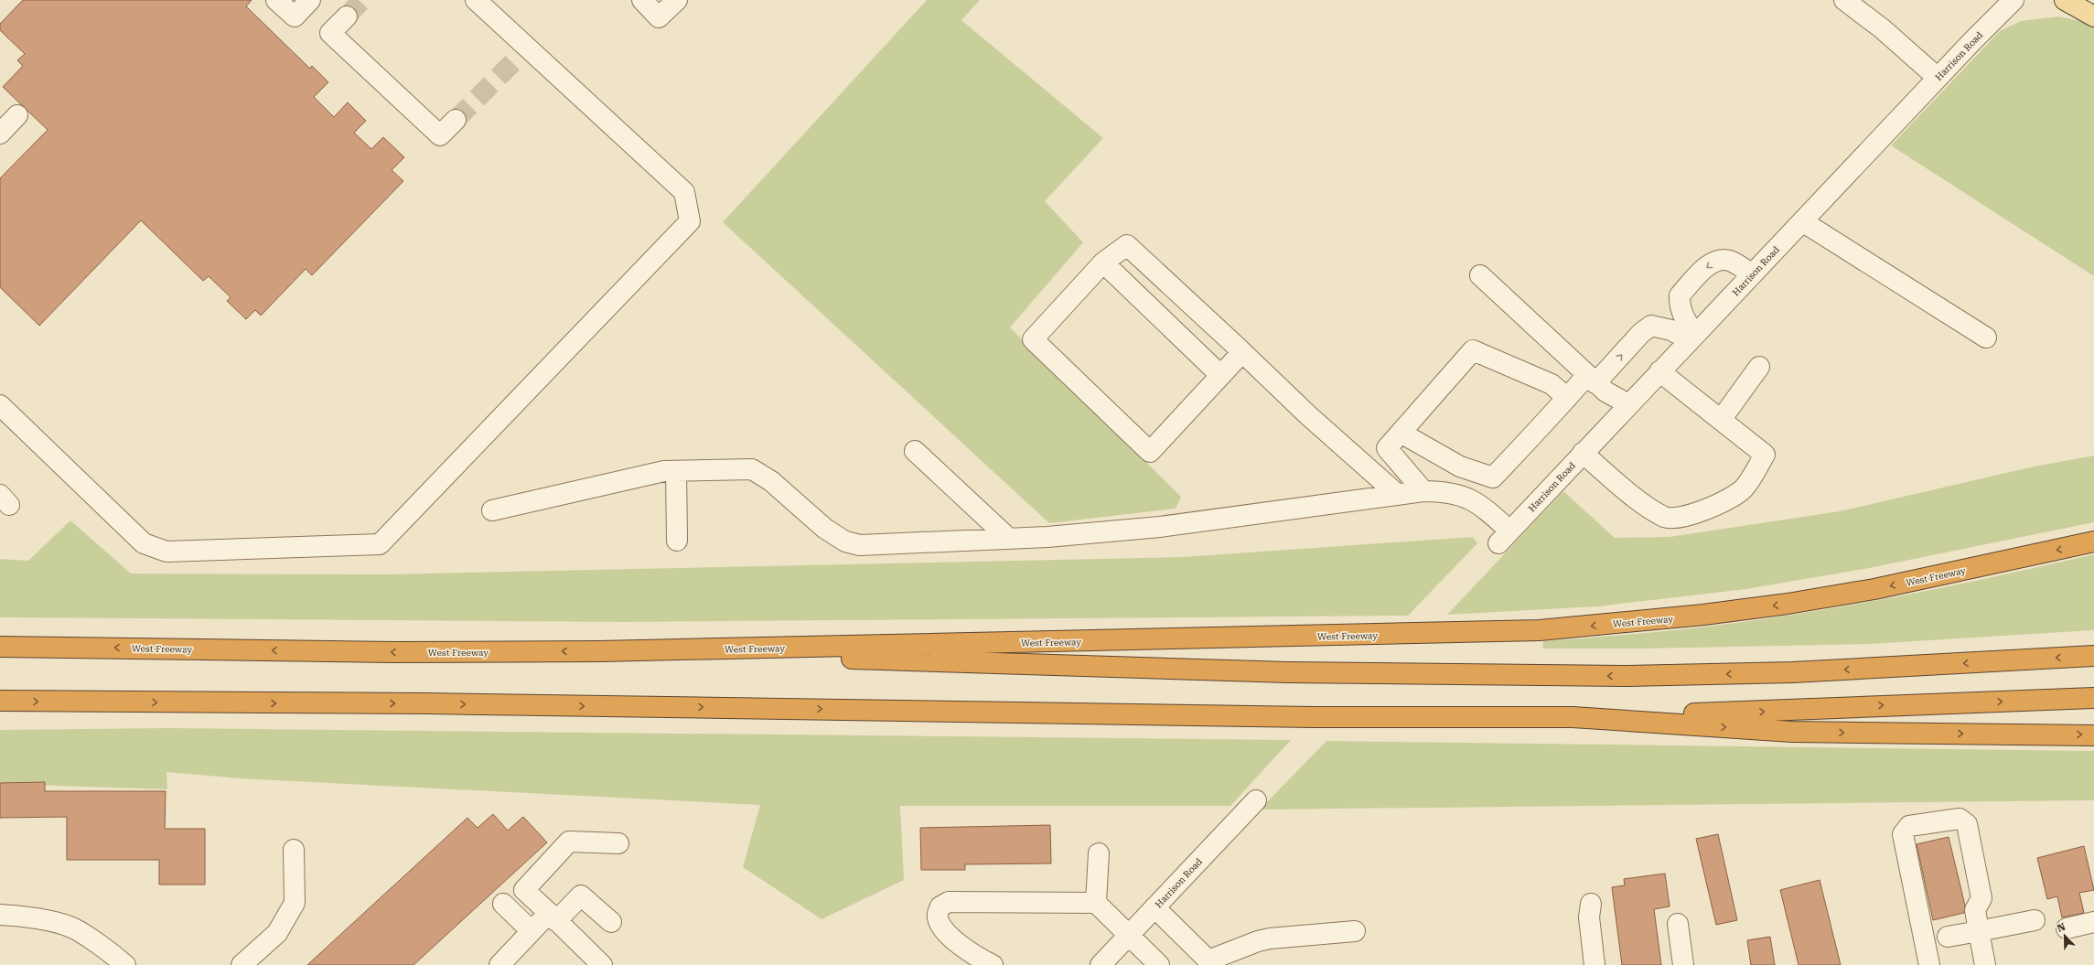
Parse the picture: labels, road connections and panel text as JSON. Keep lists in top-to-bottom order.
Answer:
{
  "streets": {
    "highway": ["West Freeway"],
    "street": ["Harrison Road"]
  },
  "north": "top left"
}
